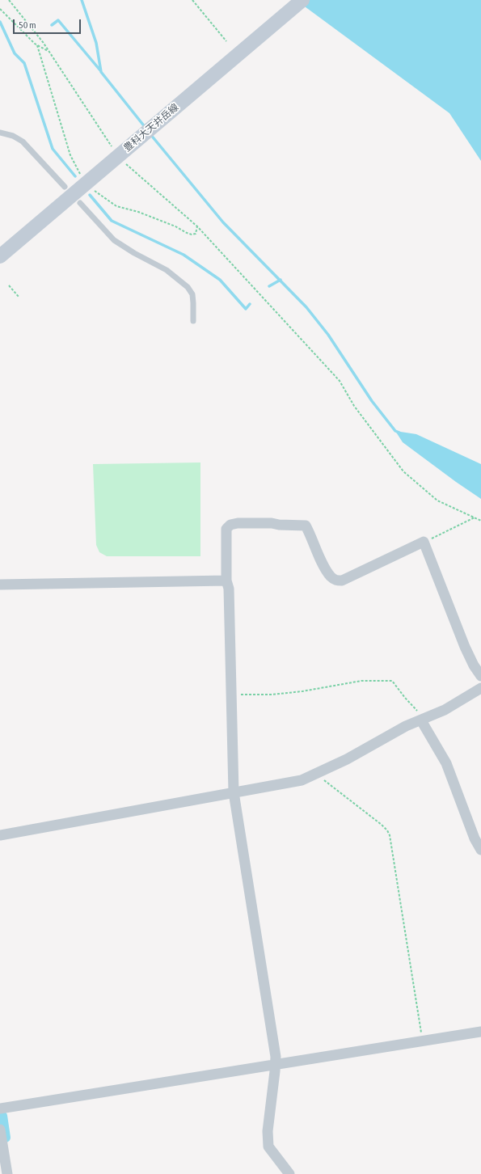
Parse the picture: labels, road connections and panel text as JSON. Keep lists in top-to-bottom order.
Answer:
{
  "streets": {
    "main road": ["豊科大天井岳線"]
  },
  "scale_bar": "50 m"
}
